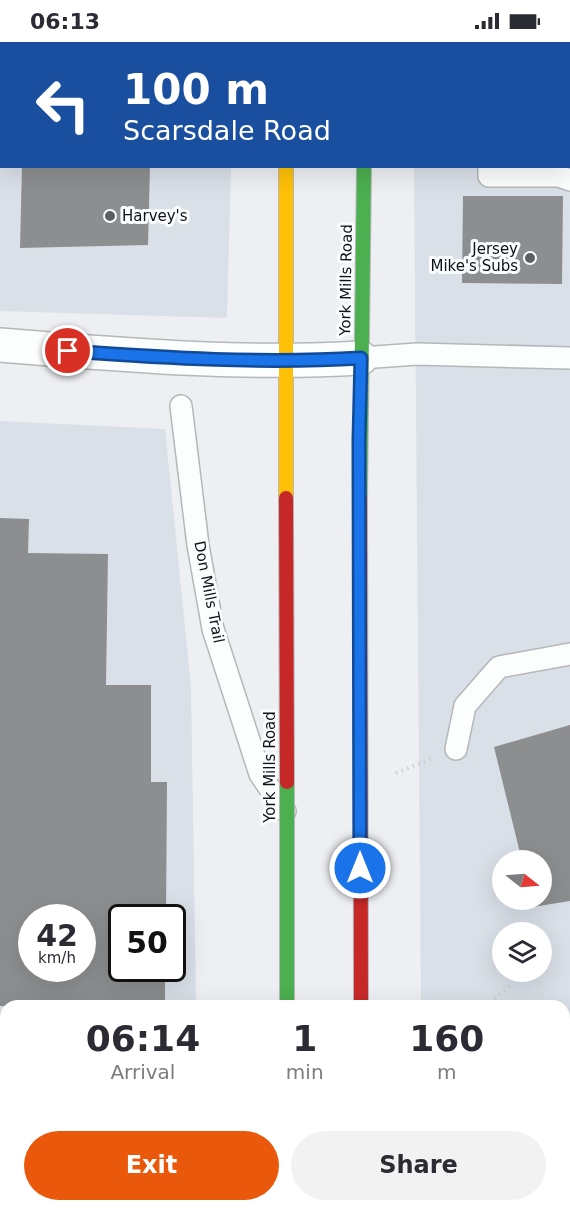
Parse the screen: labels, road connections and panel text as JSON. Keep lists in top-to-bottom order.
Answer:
{
  "streets": {
    "main road": ["York Mills Road"],
    "lane": ["Don Mills Trail"]
  },
  "places": ["Harvey's", "Jersey Mike's Subs"],
  "north": "right",
  "page": {
    "status": "06:13",
    "turn": ["100 m", "Scarsdale Road"],
    "speed": "42 km/h",
    "limit": "50",
    "eta": [
      "06:14",
      "Arrival",
      "1",
      "min",
      "160",
      "m"
    ],
    "buttons": ["Exit", "Share"]
  }
}
